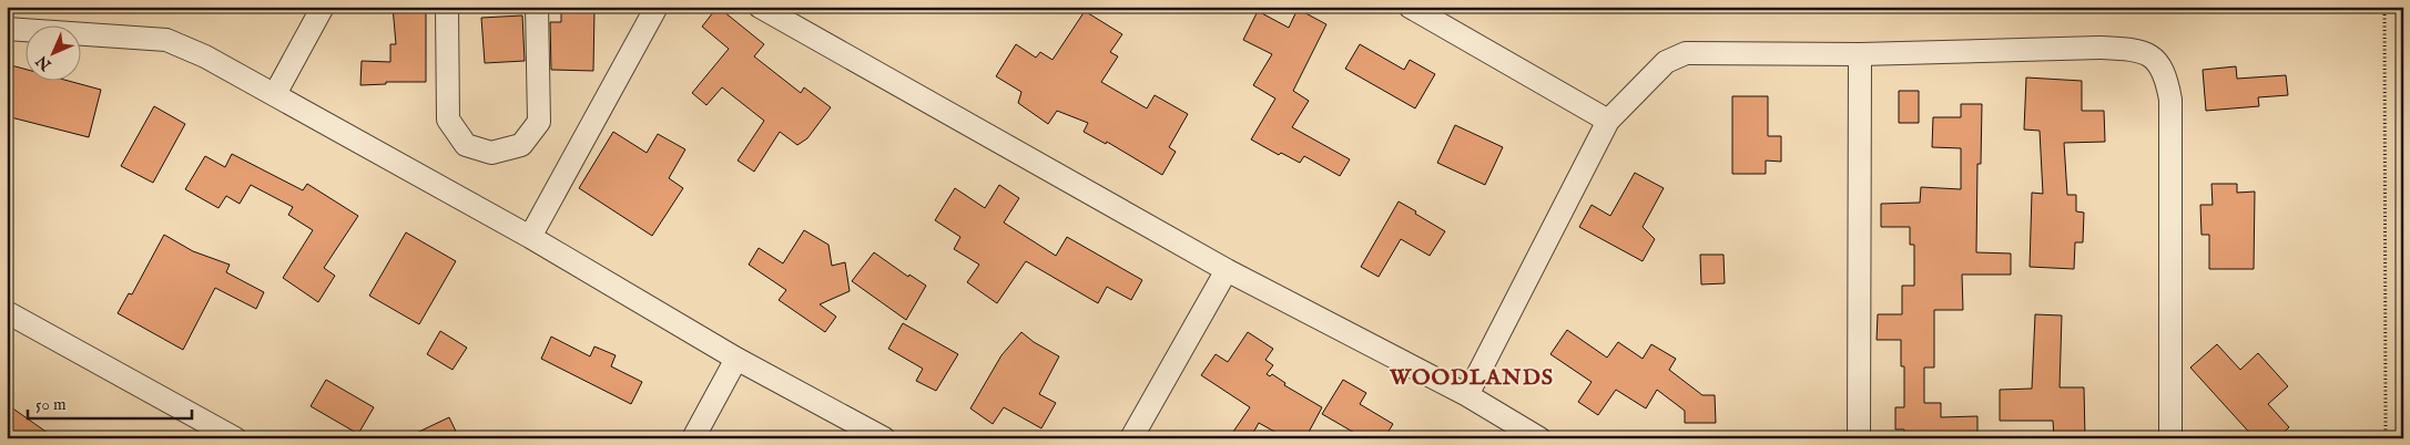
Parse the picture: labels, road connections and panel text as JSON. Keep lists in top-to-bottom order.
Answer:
{
  "districts": ["WOODLANDS"],
  "scale_bar": "50 m",
  "north": "bottom left"
}
